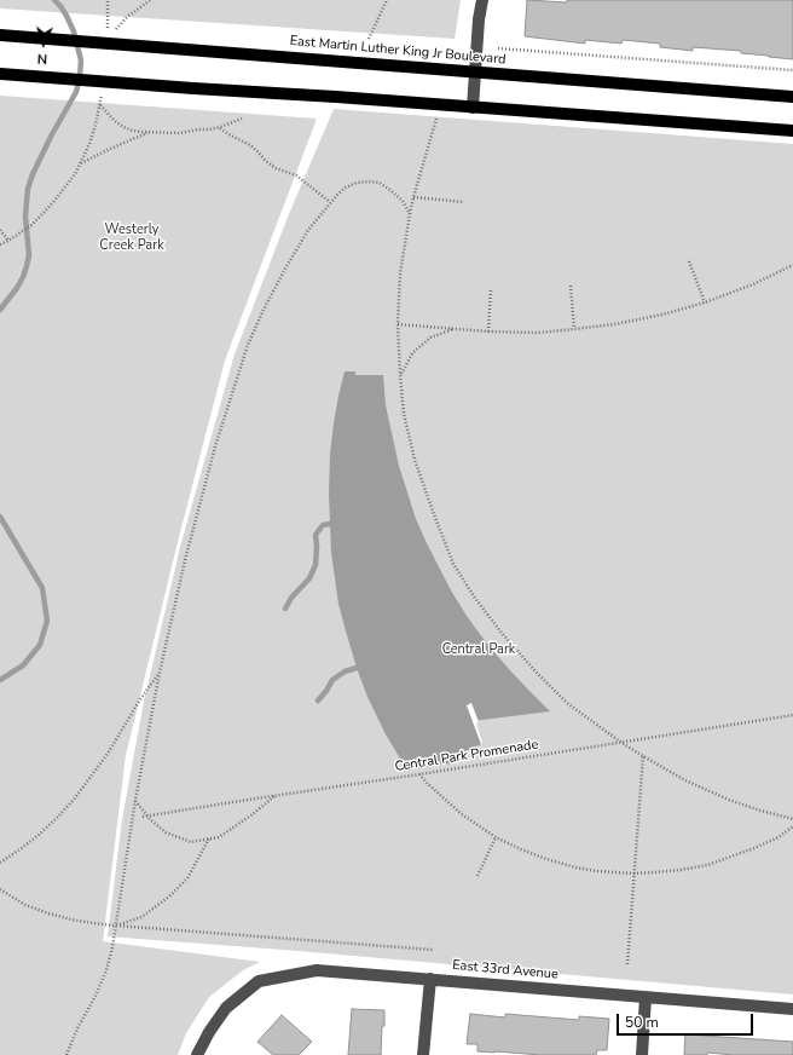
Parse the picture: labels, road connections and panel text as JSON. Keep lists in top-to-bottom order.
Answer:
{
  "streets": {
    "main road": ["East Martin Luther King Jr Boulevard"],
    "street": ["East 33rd Avenue"],
    "path": ["Central Park Promenade"]
  },
  "parks": ["Westerly Creek Park", "Central Park"],
  "scale_bar": "50 m",
  "north": "bottom"
}
